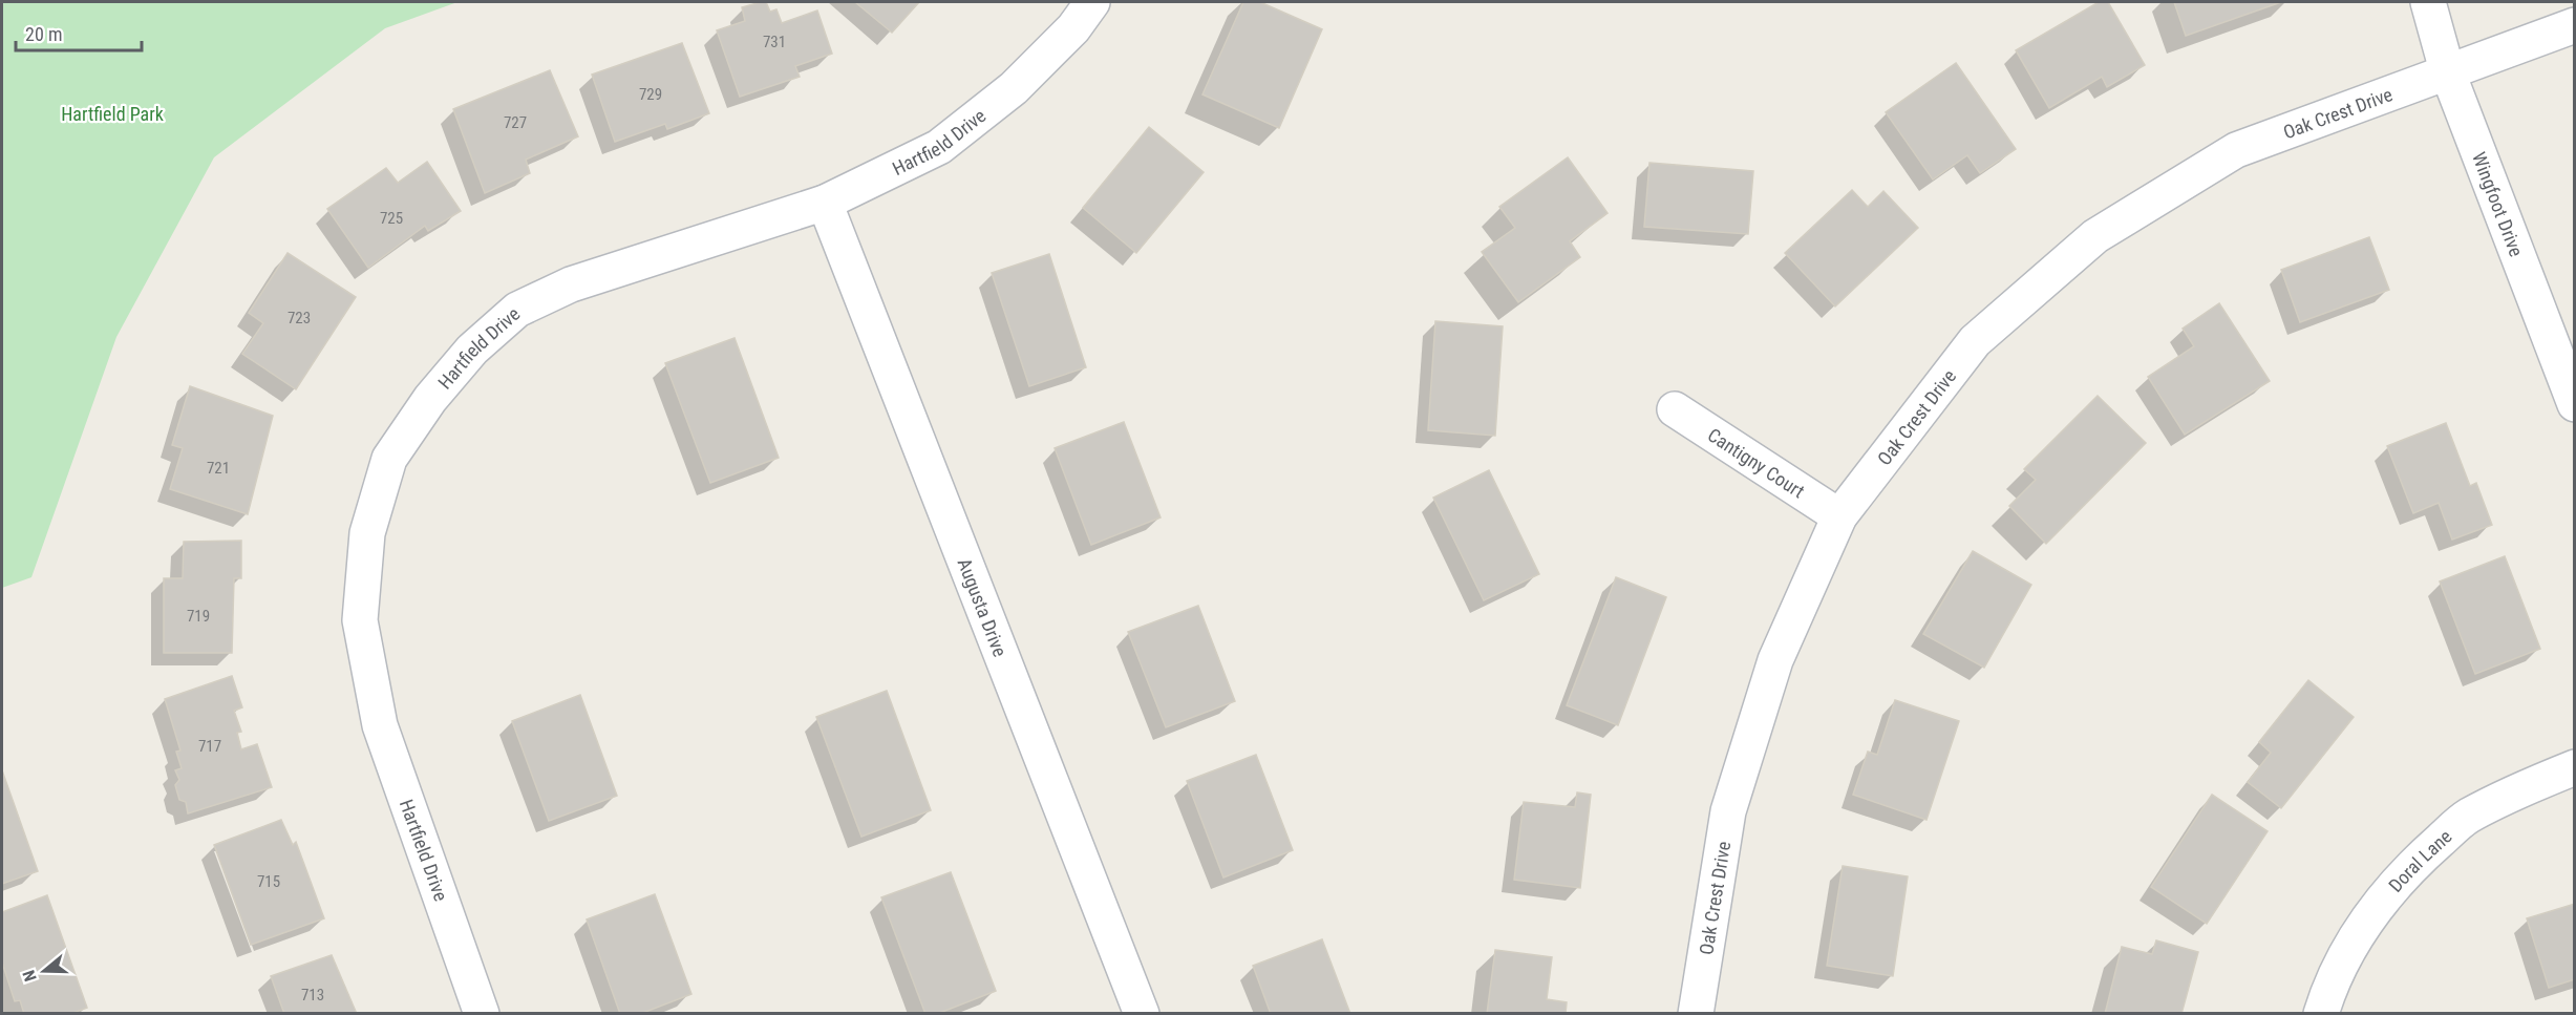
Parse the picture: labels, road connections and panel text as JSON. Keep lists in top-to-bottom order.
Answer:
{
  "streets": {
    "street": [
      "Oak Crest Drive",
      "Hartfield Drive",
      "Wingfoot Drive",
      "Cantigny Court",
      "Augusta Drive",
      "Doral Lane"
    ]
  },
  "crossings": [
    ["Oak Crest Drive", "Wingfoot Drive"],
    ["Oak Crest Drive", "Cantigny Court"],
    ["Hartfield Drive", "Augusta Drive"]
  ],
  "parks": ["Hartfield Park"],
  "house_numbers": [
    "731",
    "729",
    "727",
    "725",
    "723",
    "721",
    "719",
    "717",
    "715",
    "713"
  ],
  "scale_bar": "20 m",
  "north": "left"
}
